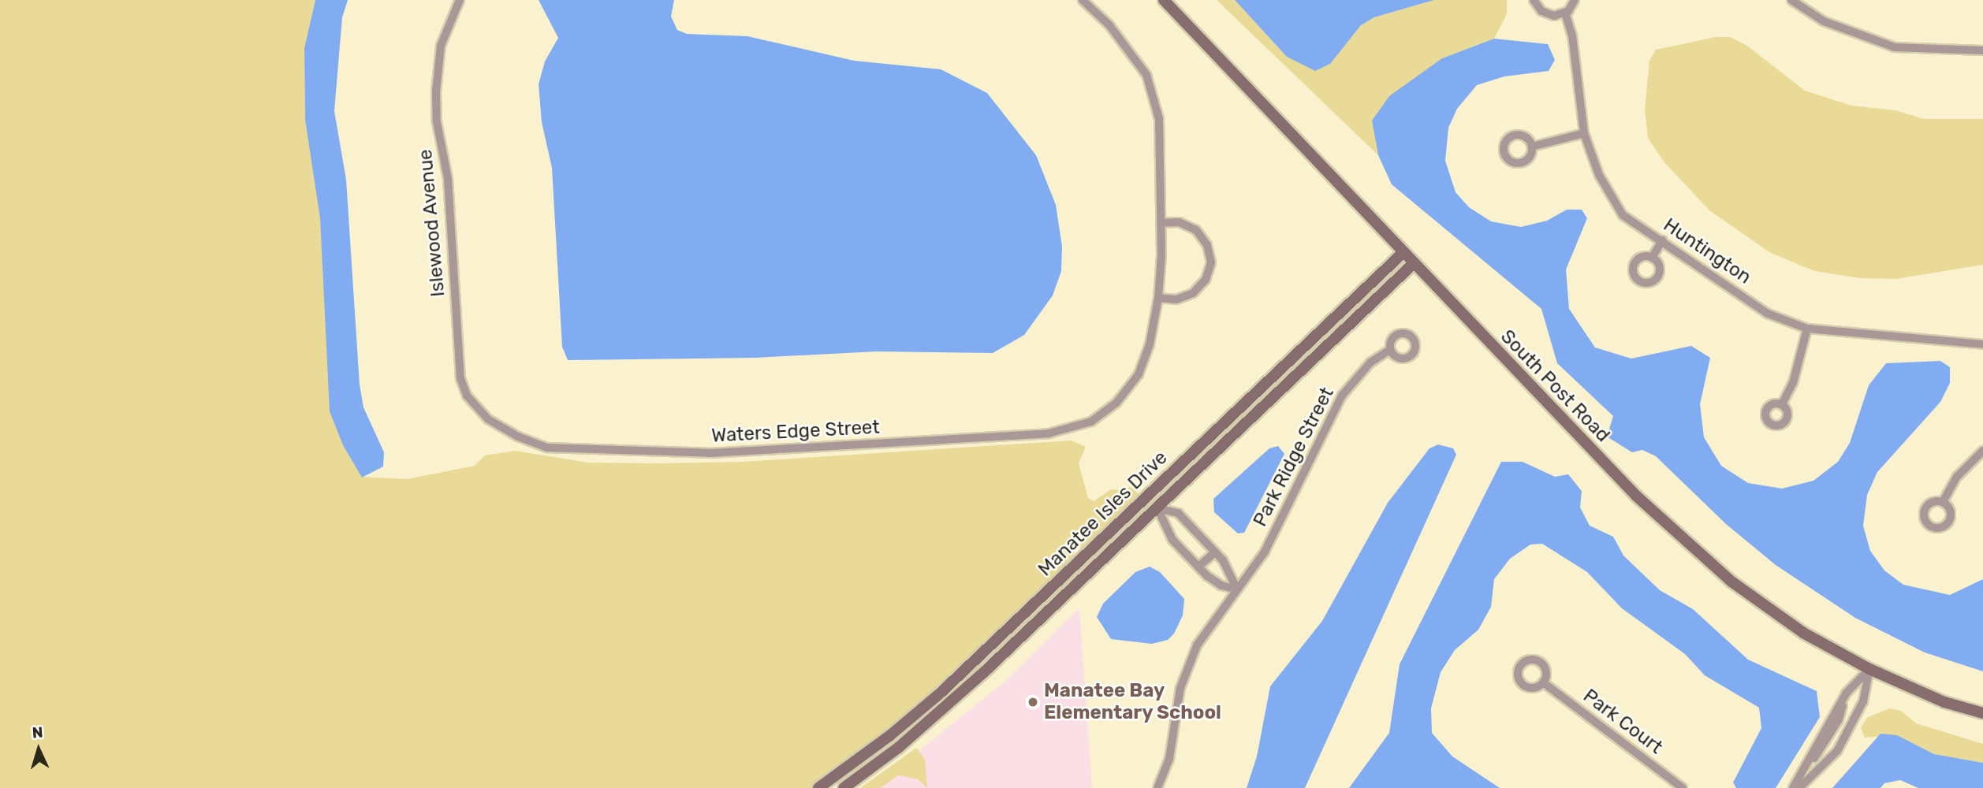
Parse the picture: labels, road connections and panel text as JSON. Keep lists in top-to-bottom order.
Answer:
{
  "streets": {
    "street": [
      "Islewood Avenue",
      "Huntington",
      "South Post Road",
      "Waters Edge Street",
      "Park Ridge Street",
      "Manatee Isles Drive",
      "Park Court"
    ]
  },
  "crossings": [
    ["Islewood Avenue", "Waters Edge Street"],
    ["South Post Road", "Manatee Isles Drive"]
  ],
  "places": ["Manatee Bay Elementary School"],
  "north": "top"
}
